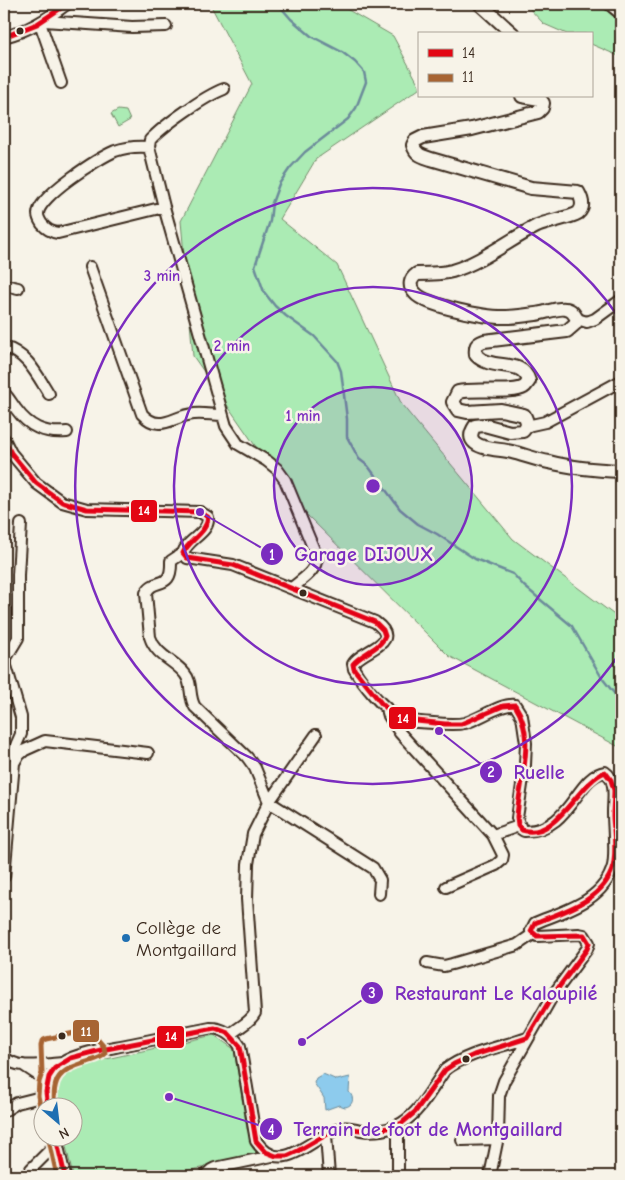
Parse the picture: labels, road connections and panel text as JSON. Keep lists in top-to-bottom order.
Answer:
{
  "places": [
    "Garage DIJOUX",
    "Ruelle",
    "Collège de Montgaillard",
    "Restaurant Le Kaloupilé",
    "Terrain de foot de Montgaillard"
  ],
  "lines": ["transit line 14", "transit line 11"],
  "legend": ["14", "11"],
  "north": "bottom right",
  "rings": ["3 min", "2 min", "1 min"]
}
